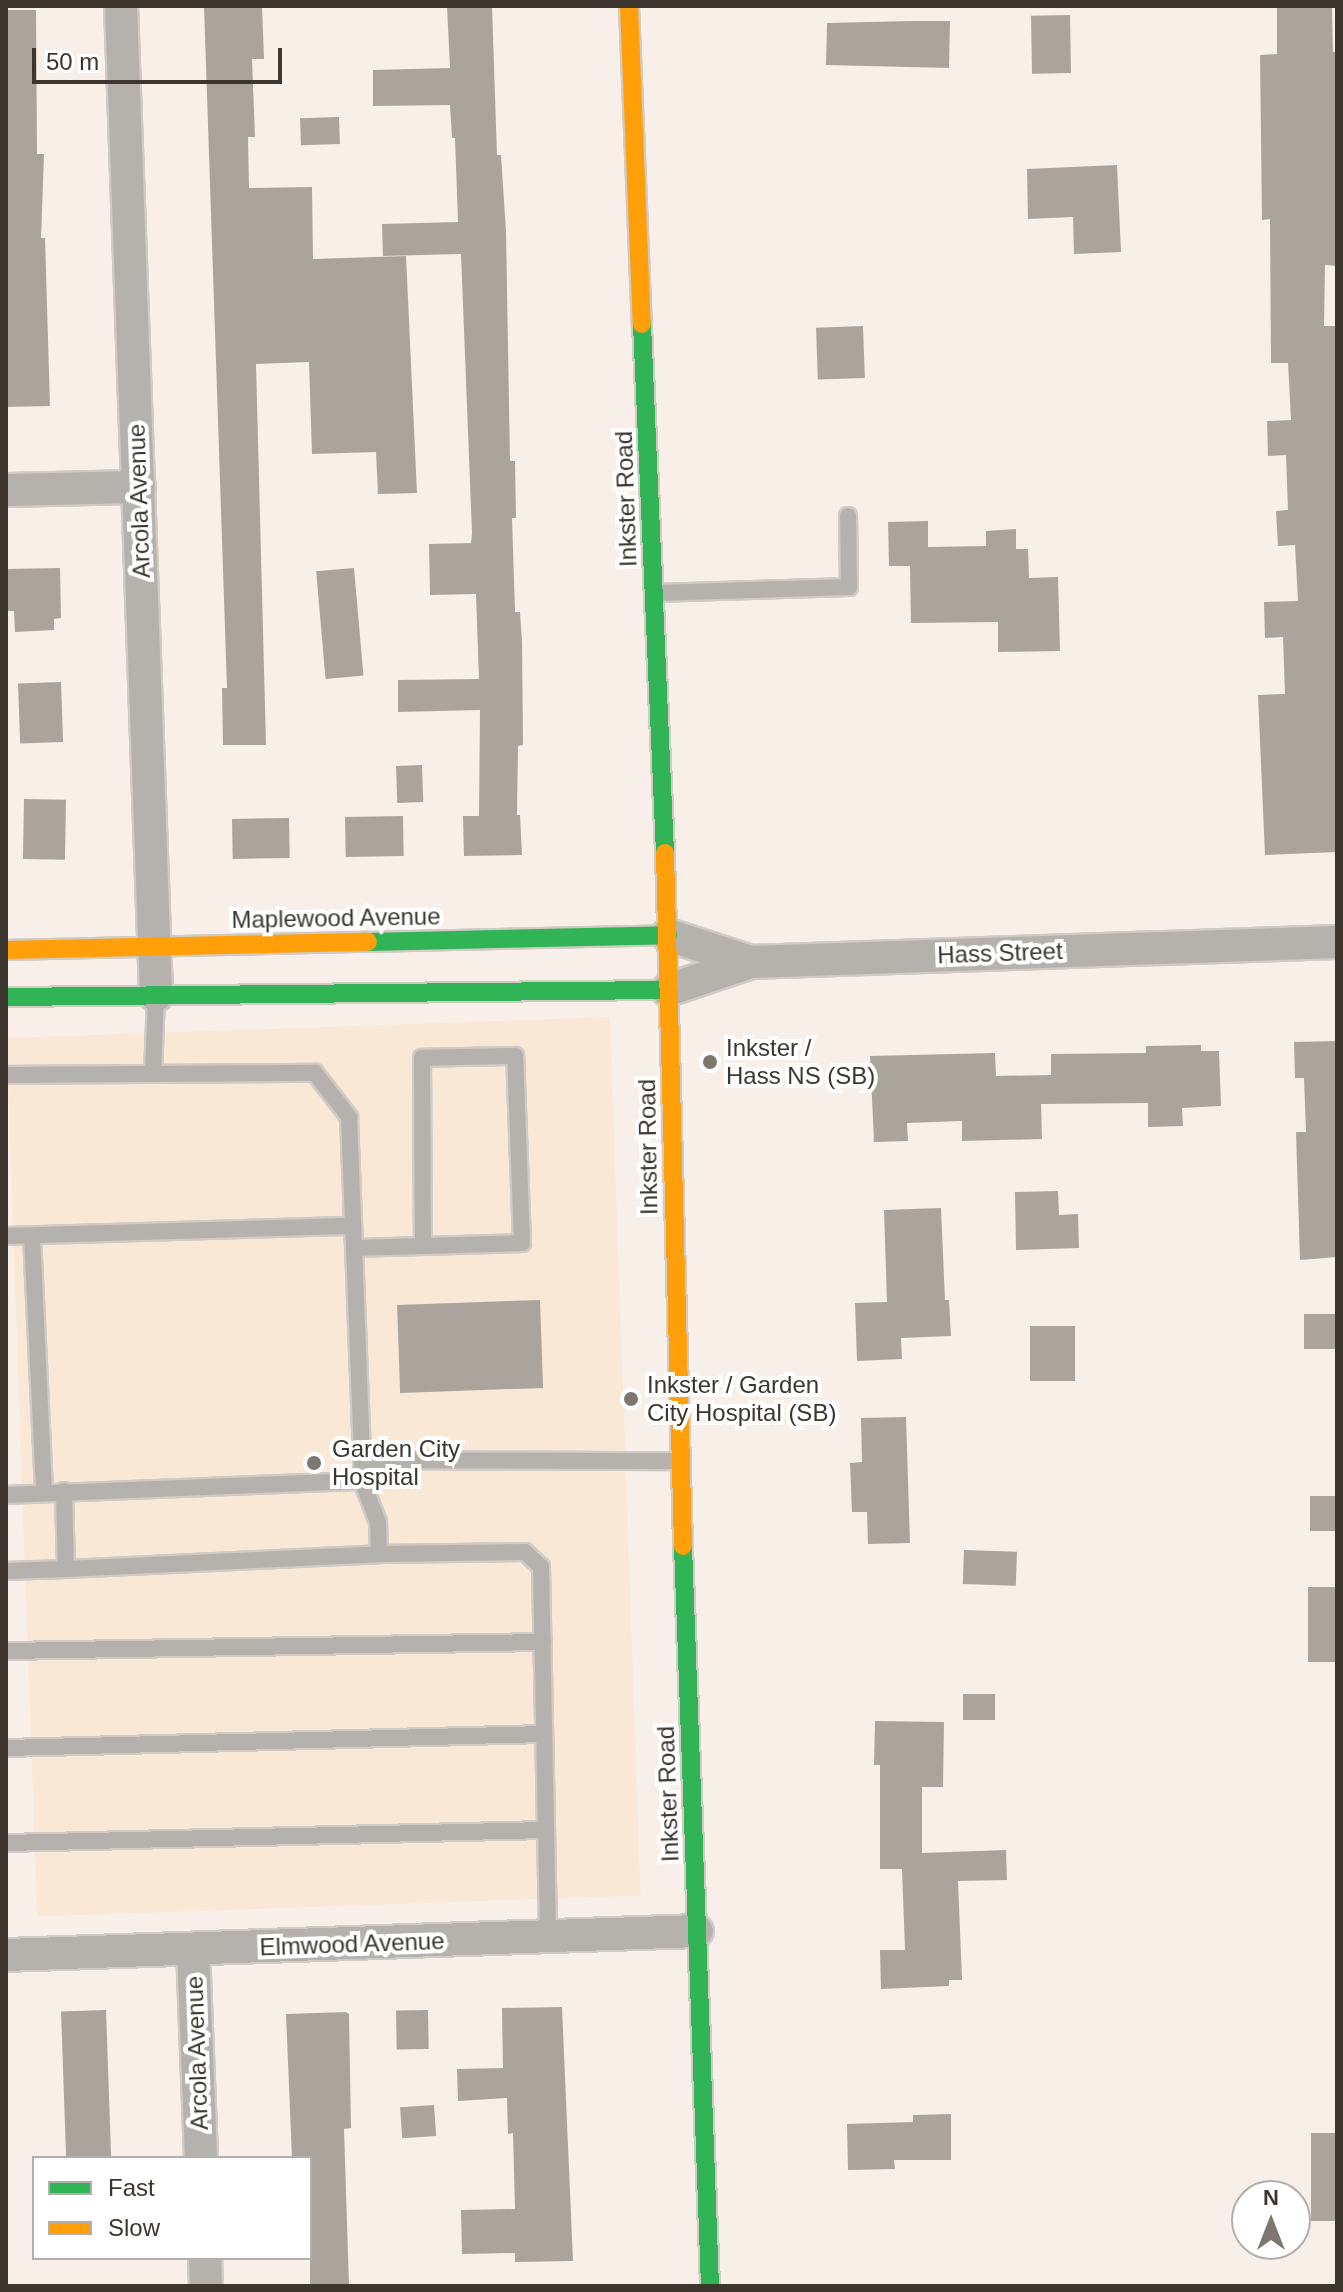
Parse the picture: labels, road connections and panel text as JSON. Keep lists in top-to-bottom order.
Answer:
{
  "streets": {
    "main road": ["Inkster Road", "Maplewood Avenue"],
    "street": ["Arcola Avenue", "Hass Street", "Elmwood Avenue"]
  },
  "crossings": [
    ["Inkster Road", "Maplewood Avenue"],
    ["Inkster Road", "Hass Street"],
    ["Inkster Road", "Elmwood Avenue"],
    ["Arcola Avenue", "Maplewood Avenue"],
    ["Arcola Avenue", "Elmwood Avenue"],
    ["Maplewood Avenue", "Hass Street"]
  ],
  "places": ["Inkster / Hass NS (SB)", "Inkster / Garden City Hospital (SB)", "Garden City Hospital"],
  "legend": ["Fast", "Slow"],
  "scale_bar": "50 m",
  "north": "top"
}
